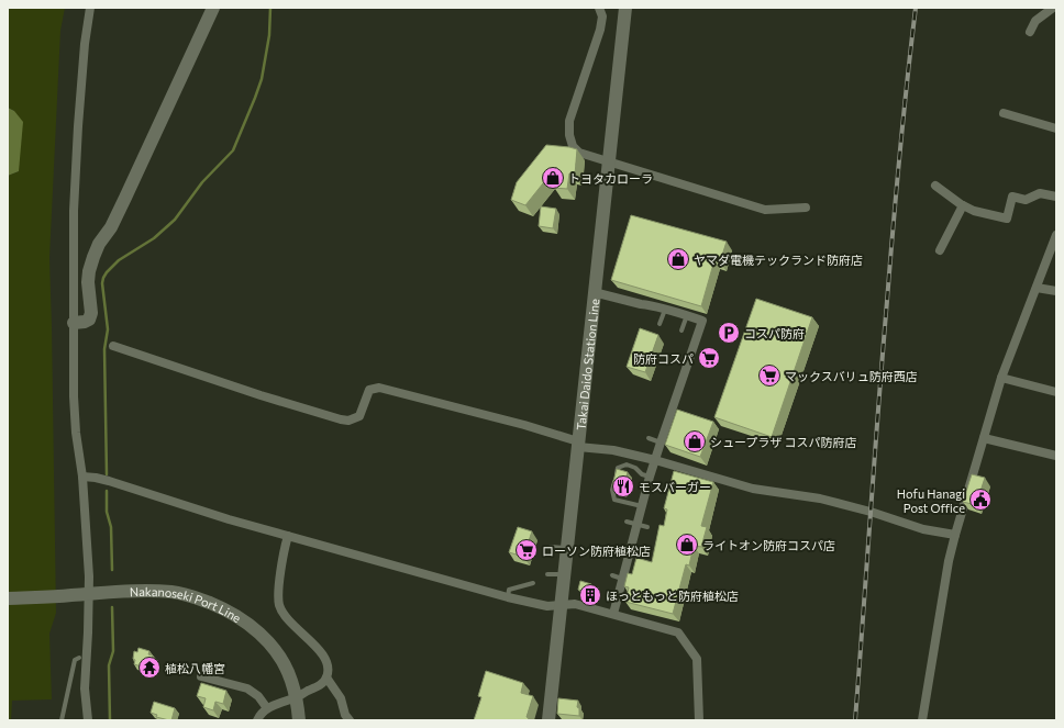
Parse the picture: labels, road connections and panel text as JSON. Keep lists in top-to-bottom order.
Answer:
{
  "streets": {
    "main road": ["Takai Daido Station Line", "Nakanoseki Port Line"]
  },
  "places": {
    "shop": [
      "トヨタカローラ",
      "ヤマダ電機テックランド防府店",
      "シュープラザ コスパ防府店",
      "ライトオン防府コスパ店"
    ],
    "parking": ["コスパ防府"],
    "supermarket": ["防府コスパ", "マックスバリュ防府西店", "ローソン防府植松店"],
    "restaurant": ["モスバーガー"],
    "public building": ["Hofu Hanagi Post Office"],
    "building": ["ほっともっと防府植松店"],
    "temple": ["植松八幡宮"]
  }
}
